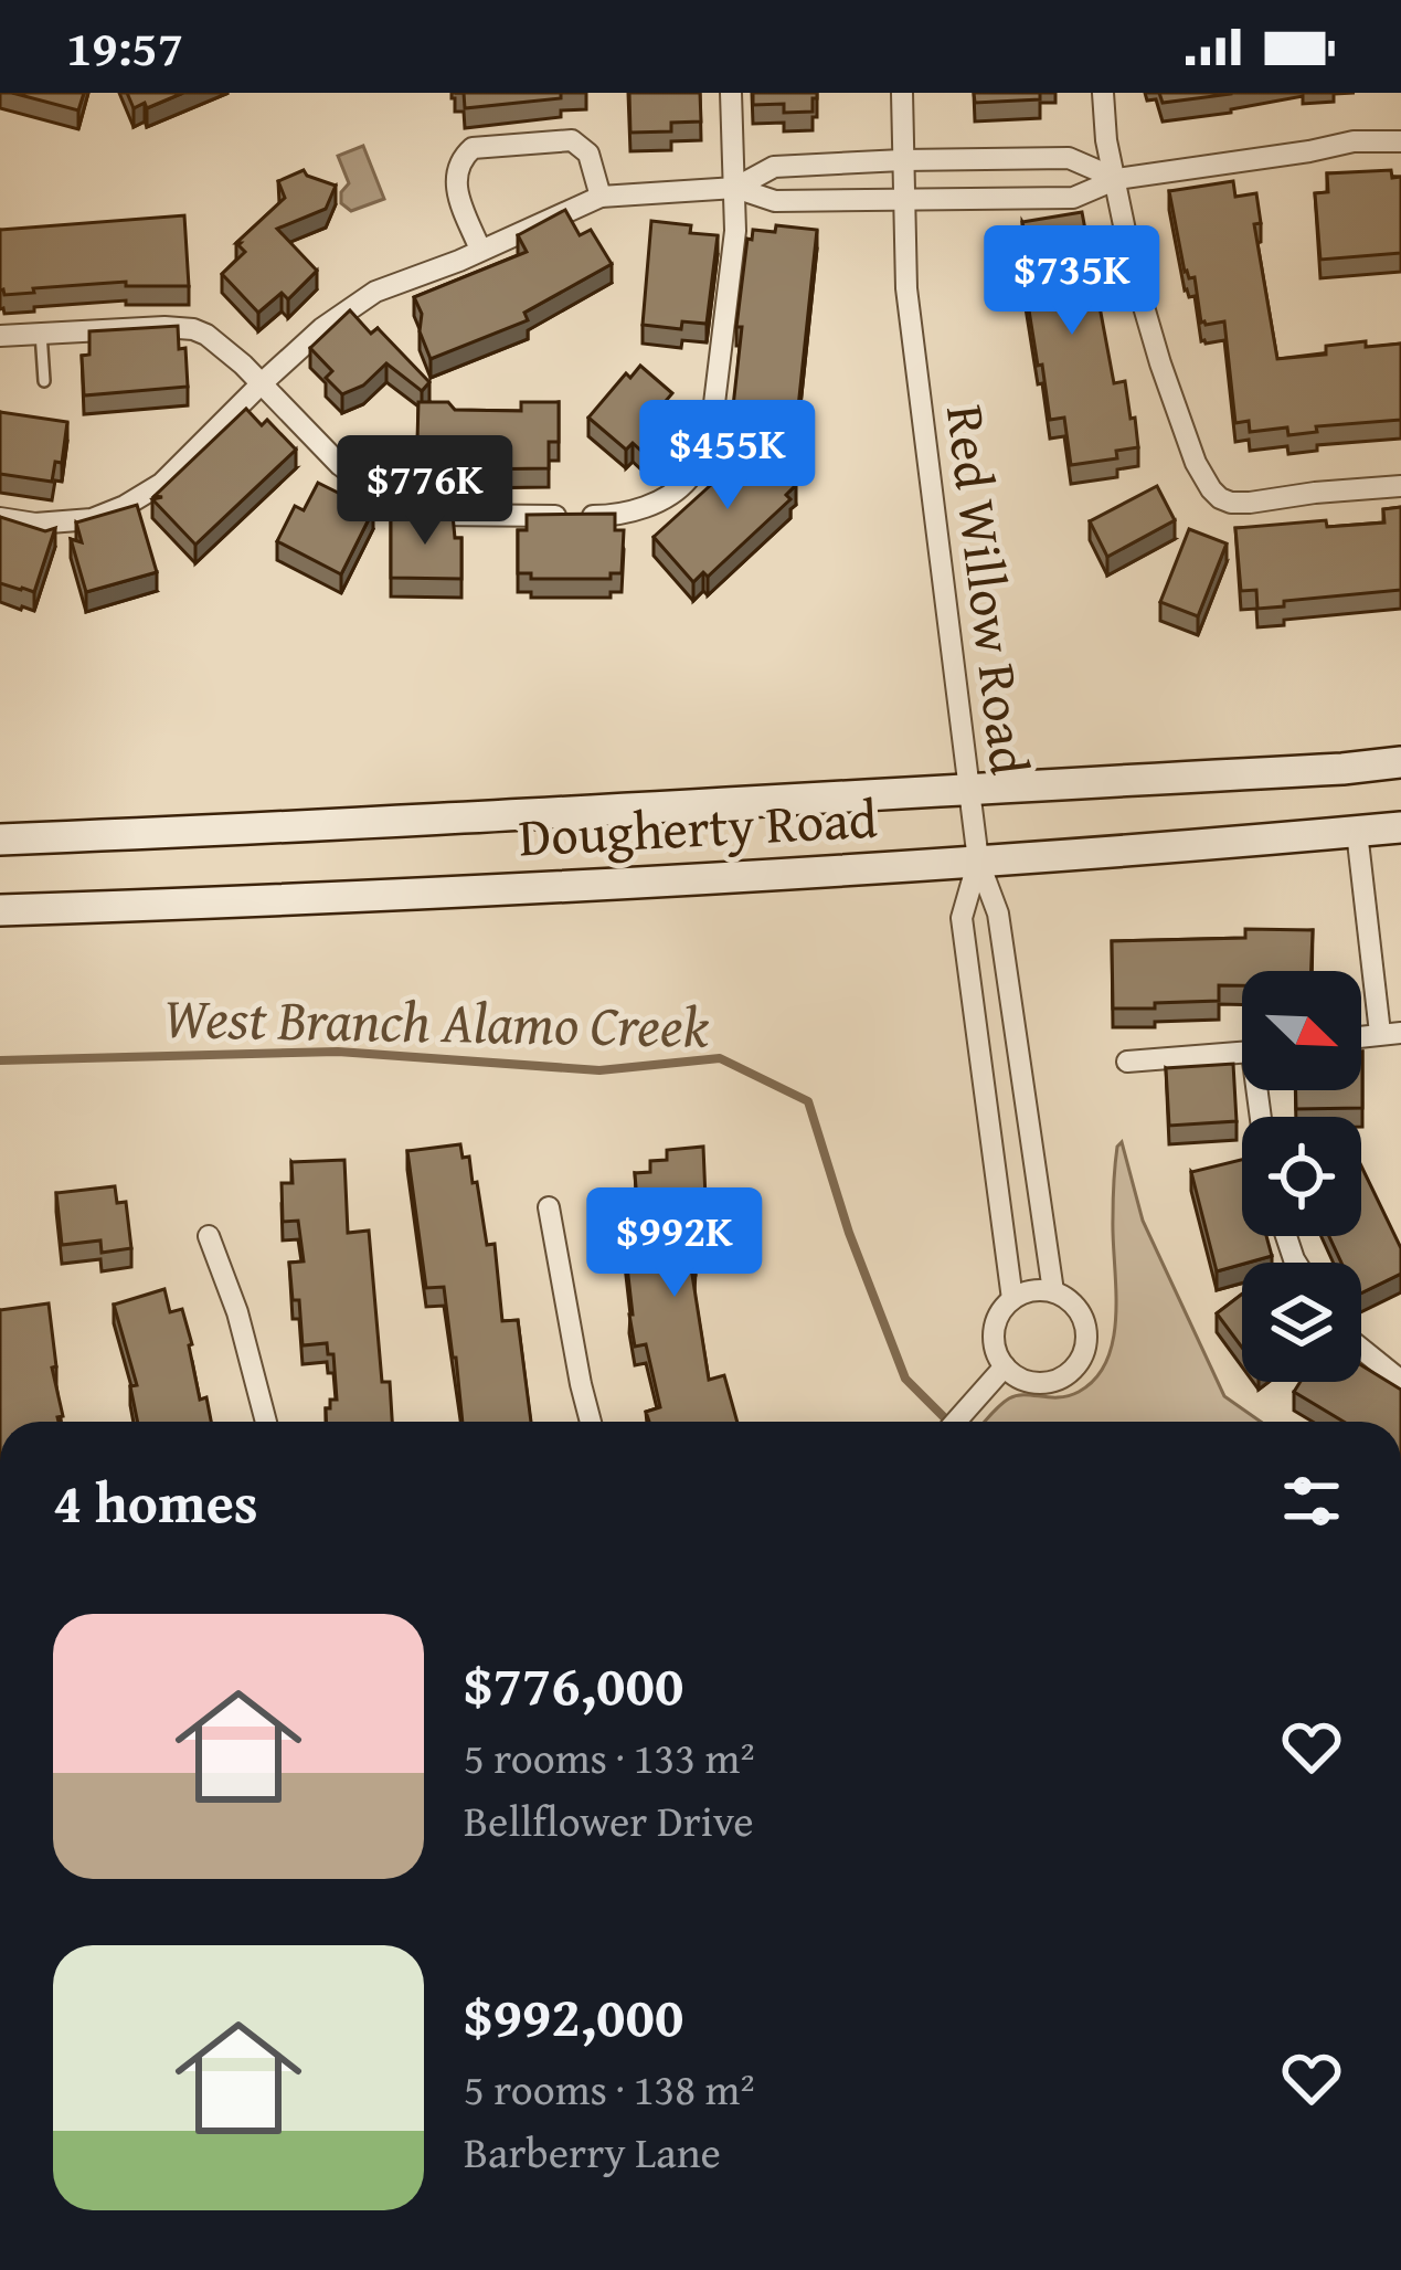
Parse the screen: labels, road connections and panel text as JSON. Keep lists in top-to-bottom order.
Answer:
{
  "streets": {
    "main road": ["Dougherty Road"],
    "street": ["Red Willow Road"]
  },
  "crossings": [
    ["Red Willow Road", "Dougherty Road"]
  ],
  "water": ["West Branch Alamo Creek"],
  "north": "bottom right",
  "page": {
    "status": "19:57",
    "price": [
      "$735K",
      "$455K",
      "$776K",
      "$992K"
    ],
    "heading": "4 homes",
    "list": [
      {
        "name": "$776,000",
        "note": "5 rooms · 133 m² · Bellflower Drive"
      },
      {
        "name": "$992,000",
        "note": "5 rooms · 138 m² · Barberry Lane"
      }
    ]
  }
}
